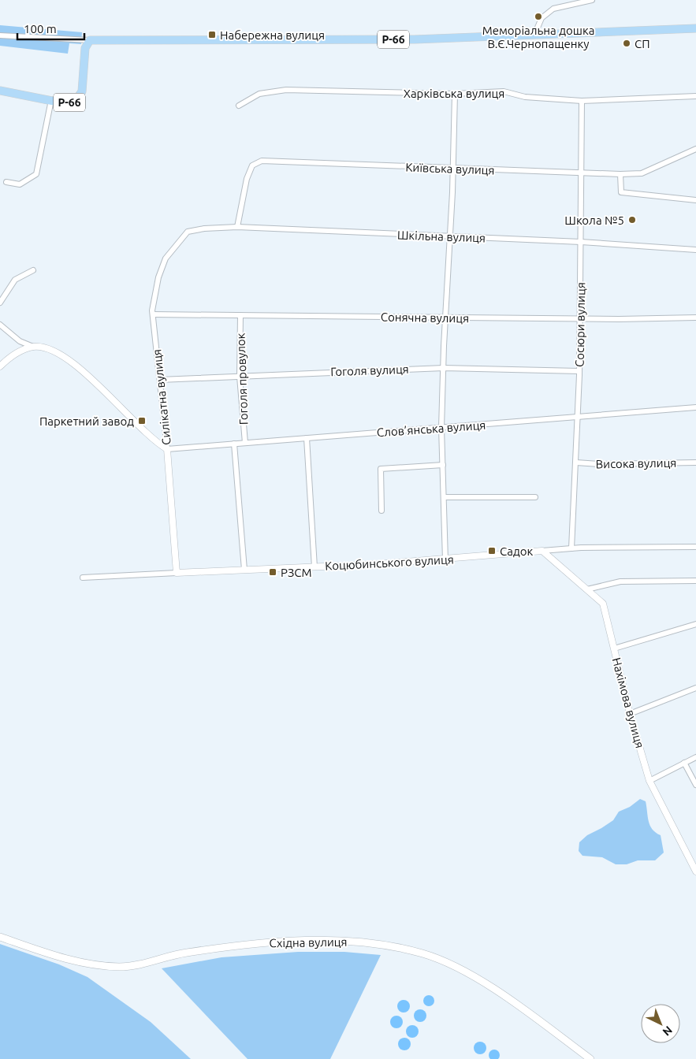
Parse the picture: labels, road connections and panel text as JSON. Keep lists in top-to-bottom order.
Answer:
{
  "streets": {
    "main road": ["Р-66", "Східна вулиця"],
    "street": [
      "Харківська вулиця",
      "Київська вулиця",
      "Шкільна вулиця",
      "Сонячна вулиця",
      "Сосюри вулиця",
      "Гоголя вулиця",
      "Гоголя провулок",
      "Силікатна вулиця",
      "Слов’янська вулиця",
      "Висока вулиця",
      "Коцюбинського вулиця",
      "Нахімова вулиця"
    ]
  },
  "crossings": [
    ["Харківська вулиця", "Сосюри вулиця"],
    ["Київська вулиця", "Шкільна вулиця"],
    ["Київська вулиця", "Сосюри вулиця"],
    ["Шкільна вулиця", "Сосюри вулиця"],
    ["Шкільна вулиця", "Силікатна вулиця"],
    ["Сонячна вулиця", "Сосюри вулиця"],
    ["Сонячна вулиця", "Гоголя провулок"],
    ["Сонячна вулиця", "Силікатна вулиця"],
    ["Сосюри вулиця", "Гоголя вулиця"],
    ["Сосюри вулиця", "Слов’янська вулиця"],
    ["Сосюри вулиця", "Висока вулиця"],
    ["Сосюри вулиця", "Коцюбинського вулиця"],
    ["Гоголя вулиця", "Гоголя провулок"],
    ["Гоголя вулиця", "Силікатна вулиця"],
    ["Гоголя провулок", "Слов’янська вулиця"],
    ["Силікатна вулиця", "Слов’янська вулиця"],
    ["Силікатна вулиця", "Коцюбинського вулиця"],
    ["Коцюбинського вулиця", "Нахімова вулиця"]
  ],
  "places": {
    "other": ["Меморіальна дошка В.Є.Чернопащенку", "СП", "Школа №5"],
    "transit": [
      "Набережна вулиця",
      "Паркетний завод",
      "Садок",
      "РЗСМ"
    ]
  },
  "scale_bar": "100 m",
  "north": "bottom right"
}
